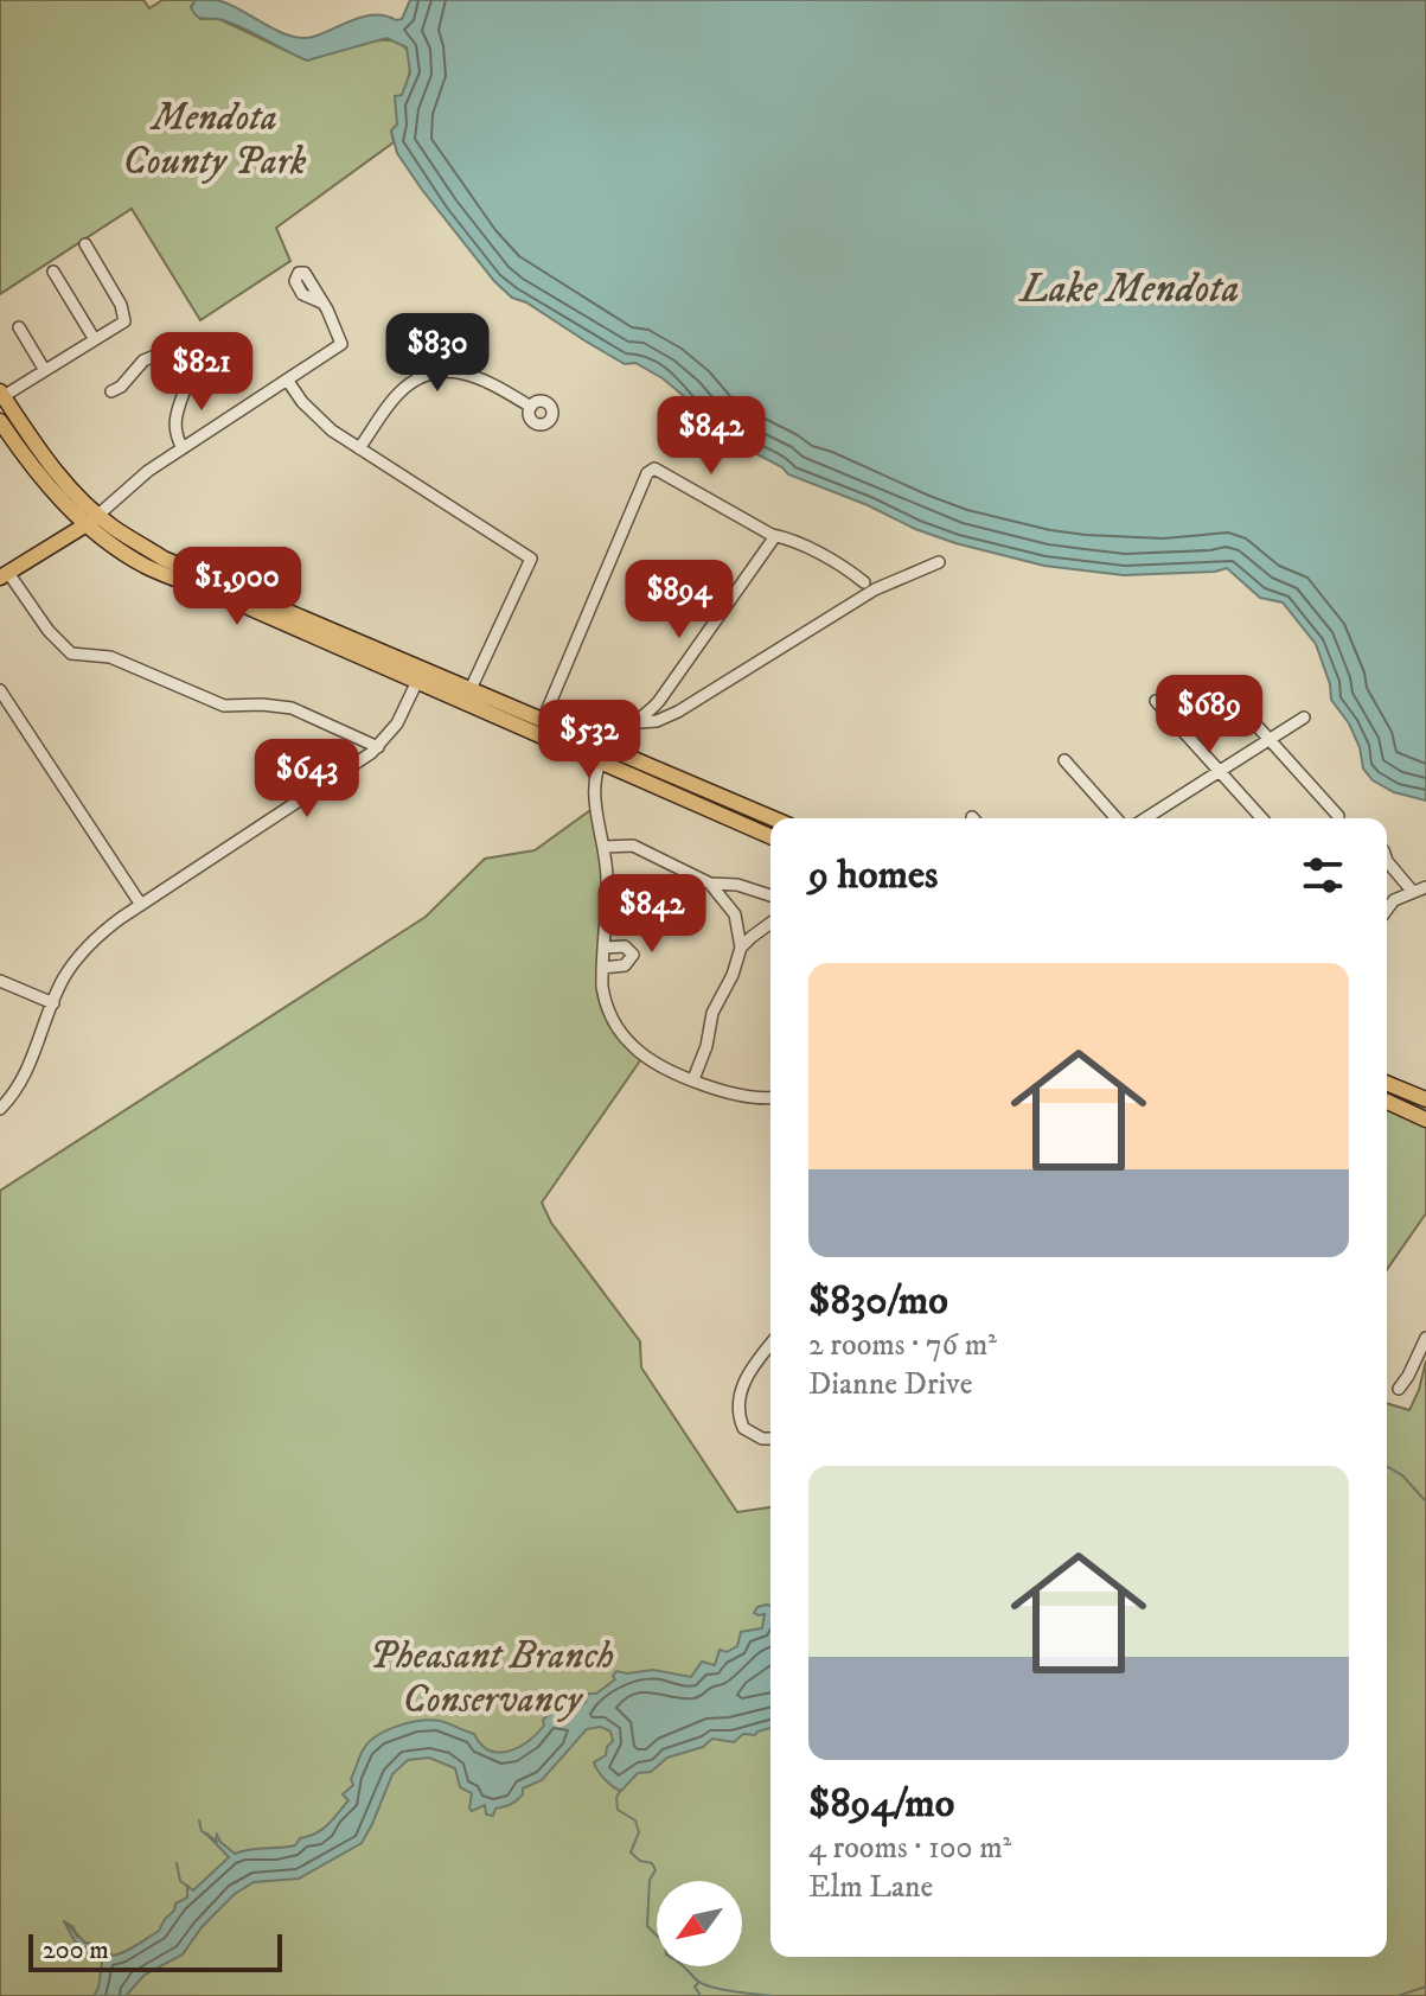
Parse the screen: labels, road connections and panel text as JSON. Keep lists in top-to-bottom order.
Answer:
{
  "water": ["Lake Mendota"],
  "parks": ["Mendota County Park", "Pheasant Branch Conservancy"],
  "scale_bar": "200 m",
  "north": "bottom left",
  "page": {
    "price": [
      "$830",
      "$821",
      "$842",
      "$1,900",
      "$894",
      "$689",
      "$532",
      "$643",
      "$842"
    ],
    "heading": "9 homes",
    "list": [
      {
        "name": "$830/mo",
        "note": "2 rooms · 76 m² · Dianne Drive"
      },
      {
        "name": "$894/mo",
        "note": "4 rooms · 100 m² · Elm Lane"
      }
    ],
    "scale": "200 m"
  }
}
